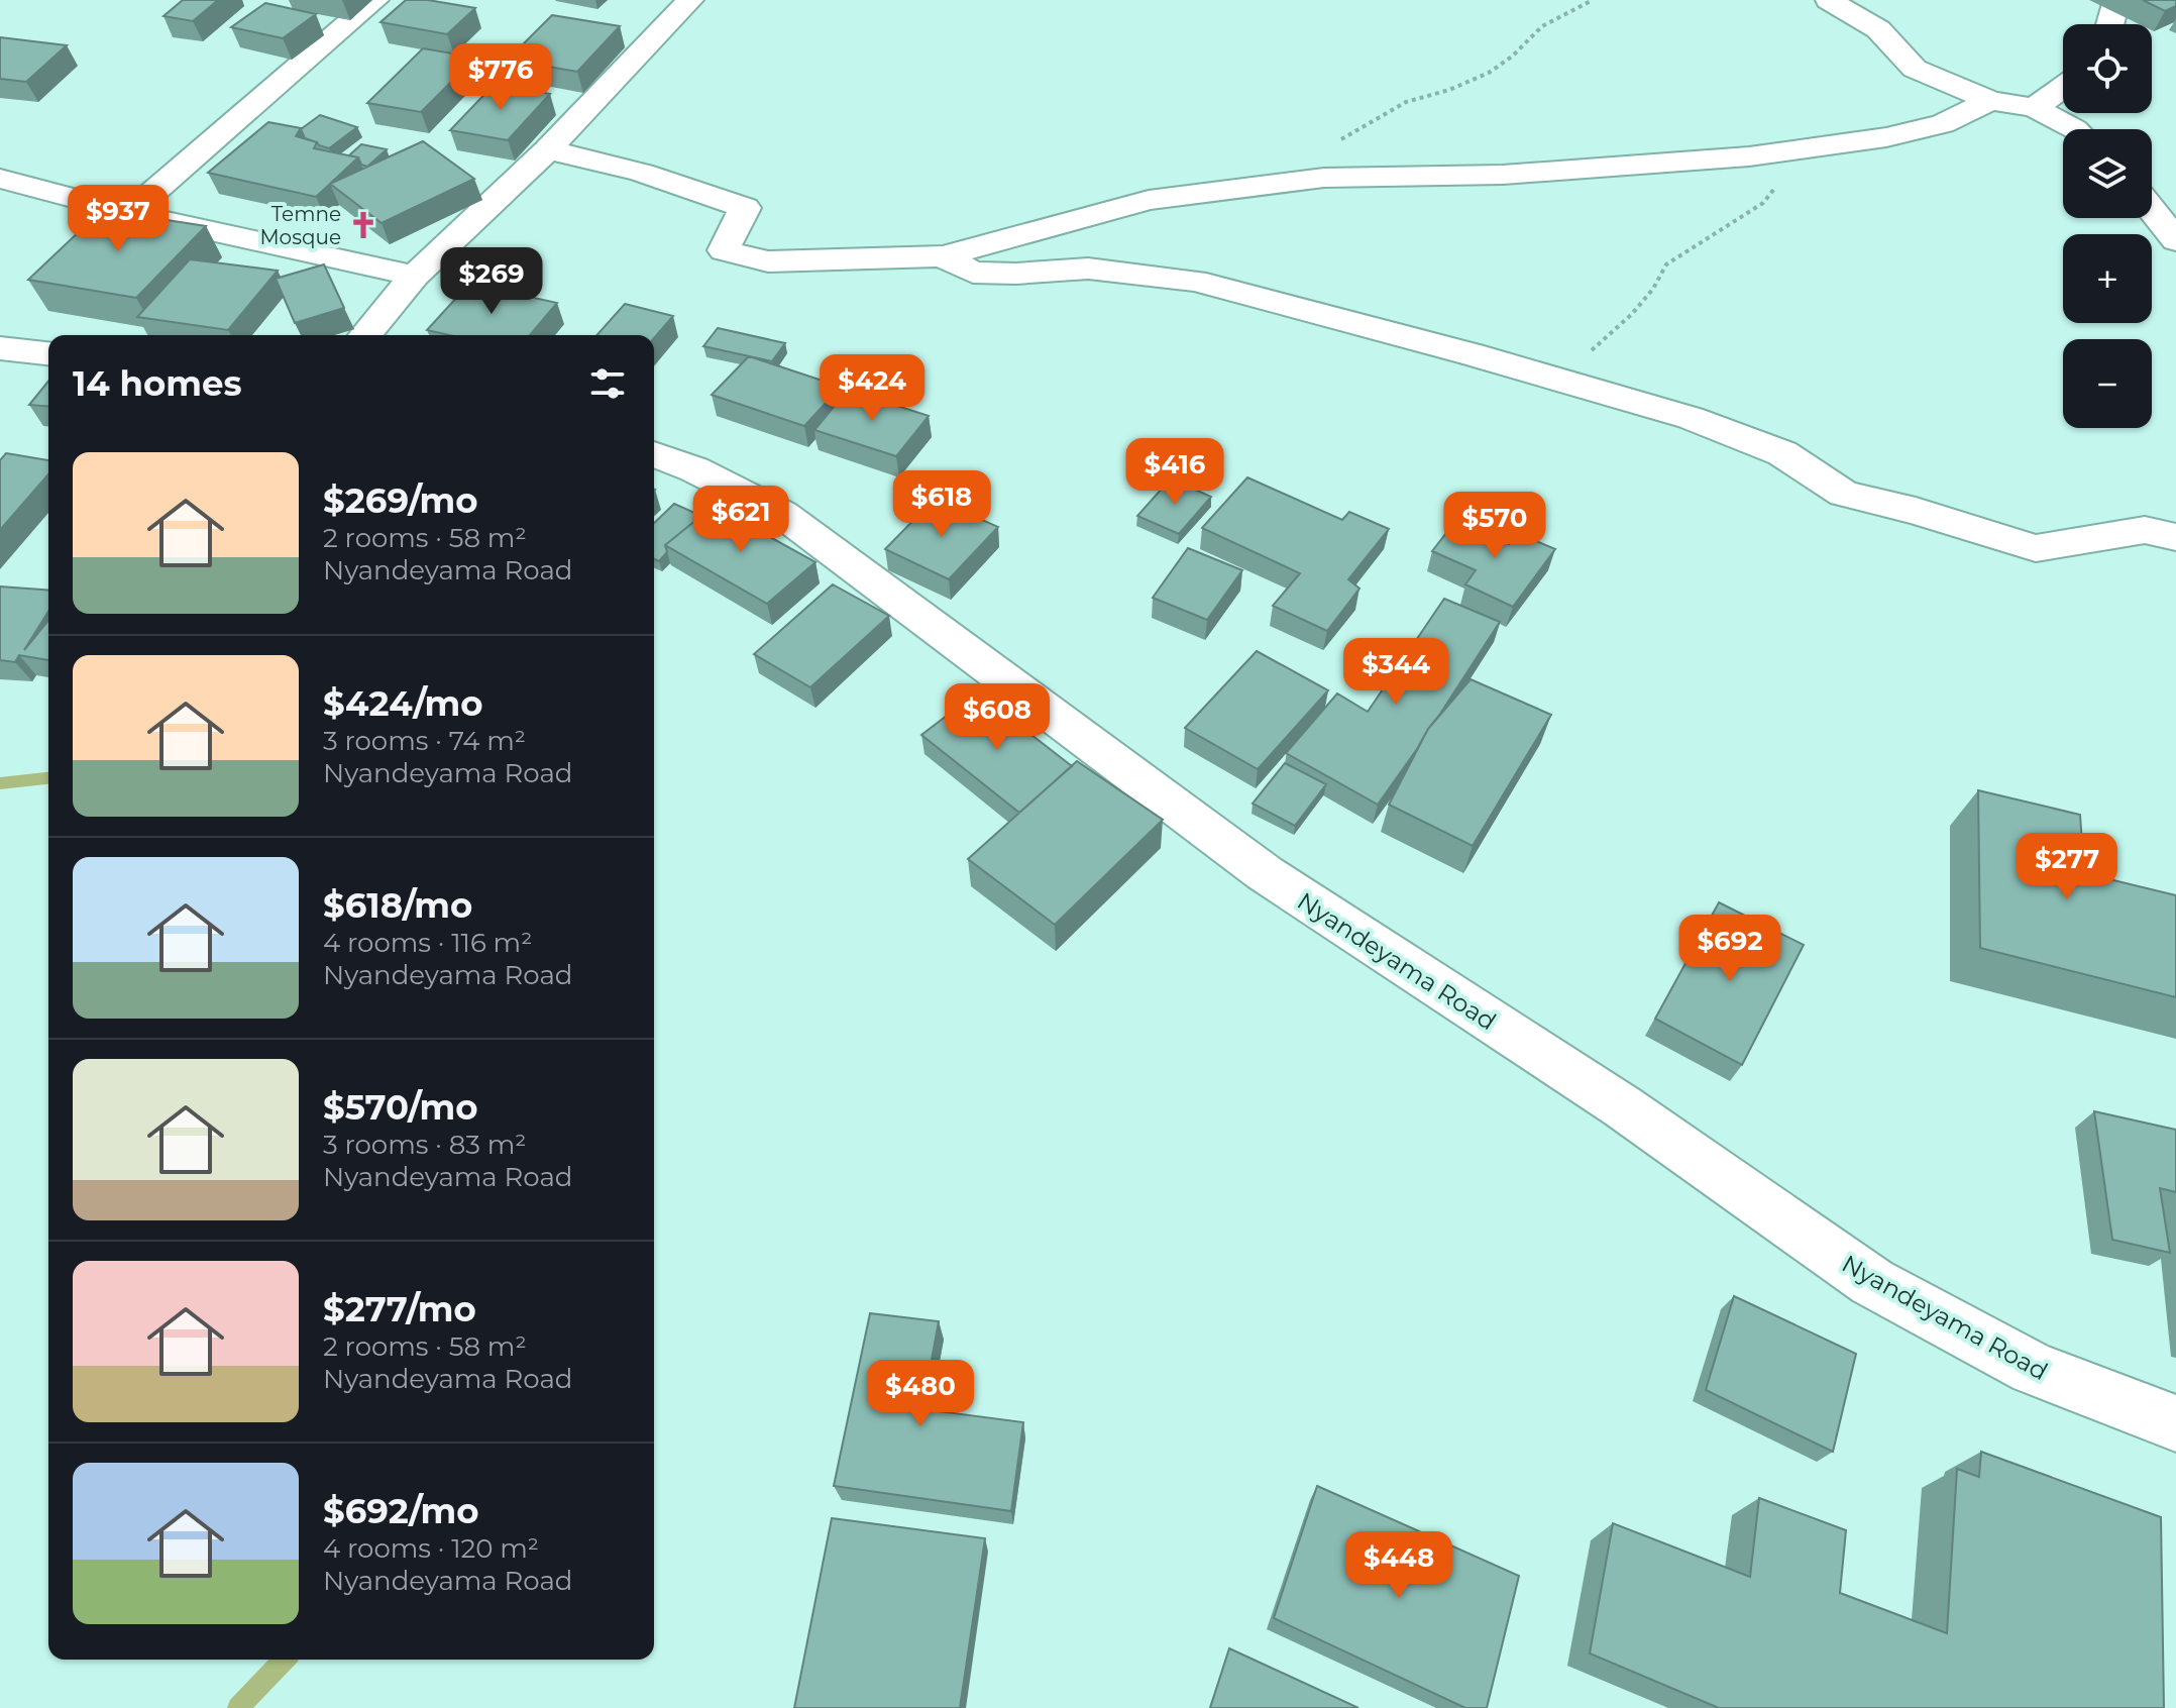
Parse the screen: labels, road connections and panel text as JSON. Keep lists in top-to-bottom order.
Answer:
{
  "streets": {
    "street": ["Nyandeyama Road"]
  },
  "places": {
    "church": ["Temne Mosque"]
  },
  "page": {
    "map_buttons": ["+", "−"],
    "price": [
      "$776",
      "$937",
      "$269",
      "$424",
      "$416",
      "$618",
      "$621",
      "$570",
      "$344",
      "$608",
      "$277",
      "$692",
      "$480",
      "$448"
    ],
    "heading": "14 homes",
    "list": [
      {
        "name": "$269/mo",
        "note": "2 rooms · 58 m² · Nyandeyama Road"
      },
      {
        "name": "$424/mo",
        "note": "3 rooms · 74 m² · Nyandeyama Road"
      },
      {
        "name": "$618/mo",
        "note": "4 rooms · 116 m² · Nyandeyama Road"
      },
      {
        "name": "$570/mo",
        "note": "3 rooms · 83 m² · Nyandeyama Road"
      },
      {
        "name": "$277/mo",
        "note": "2 rooms · 58 m² · Nyandeyama Road"
      },
      {
        "name": "$692/mo",
        "note": "4 rooms · 120 m² · Nyandeyama Road"
      }
    ]
  }
}
